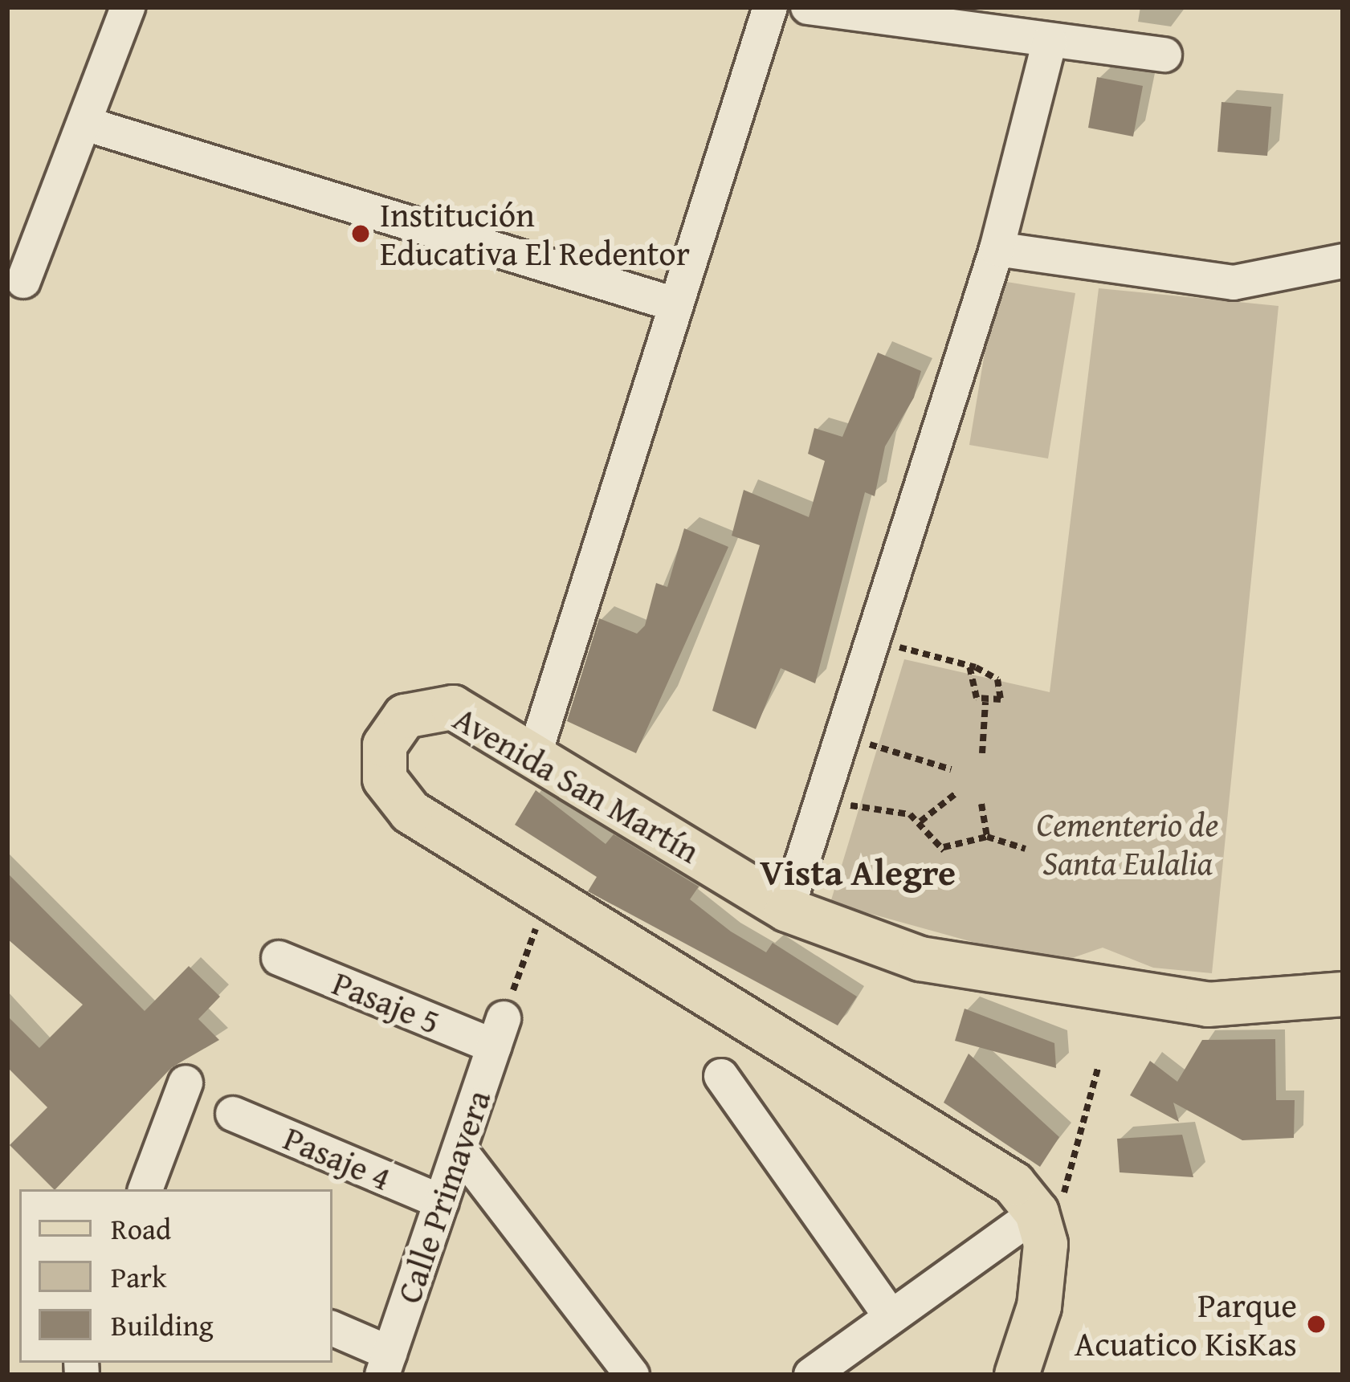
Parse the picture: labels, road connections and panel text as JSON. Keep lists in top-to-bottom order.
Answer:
{
  "streets": {
    "main road": ["Avenida San Martín"],
    "street": ["Pasaje 5", "Pasaje 4", "Calle Primavera"]
  },
  "crossings": [
    ["Pasaje 5", "Calle Primavera"],
    ["Pasaje 4", "Calle Primavera"]
  ],
  "districts": ["Vista Alegre"],
  "parks": ["Cementerio de Santa Eulalia"],
  "places": ["Institución Educativa El Redentor", "Parque Acuatico KisKas"],
  "legend": ["Road", "Park", "Building"]
}
